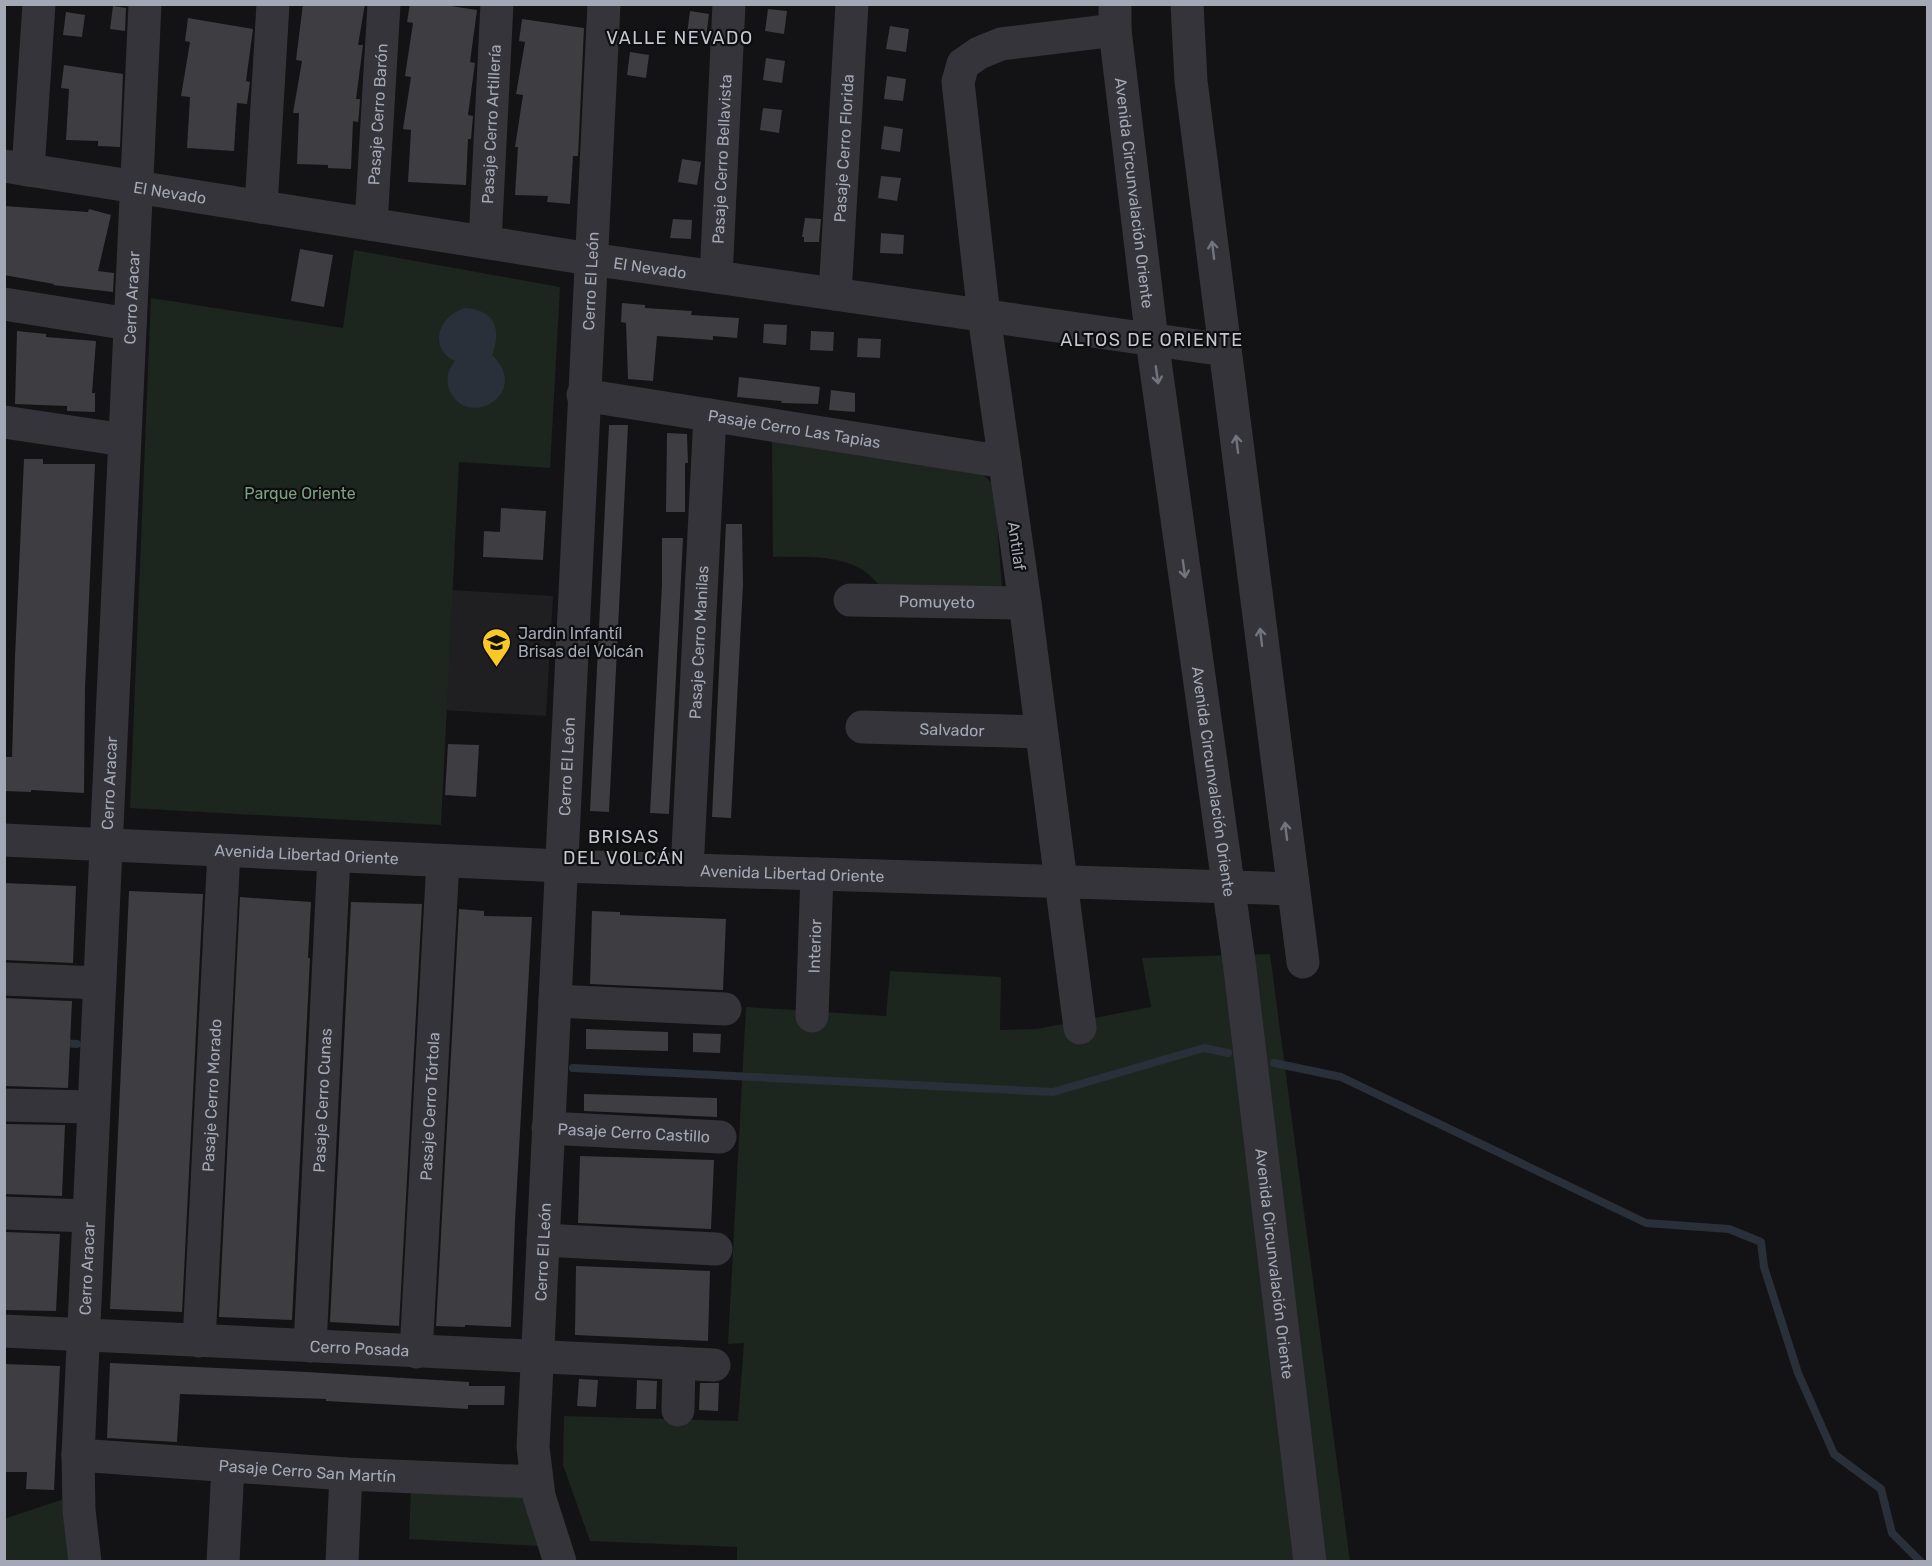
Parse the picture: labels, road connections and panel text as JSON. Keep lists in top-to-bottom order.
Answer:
{
  "streets": {
    "street": [
      "Pasaje Cerro Barón",
      "Pasaje Cerro Artillería",
      "Pasaje Cerro Florida",
      "Pasaje Cerro Bellavista",
      "El Nevado",
      "Avenida Circunvalación Oriente",
      "Cerro El León",
      "Cerro Aracar",
      "Pasaje Cerro Las Tapias",
      "Antilaf",
      "Pomuyeto",
      "Pasaje Cerro Manilas",
      "Salvador",
      "Avenida Libertad Oriente",
      "Interior",
      "Pasaje Cerro Morado",
      "Pasaje Cerro Cunas",
      "Pasaje Cerro Tórtola",
      "Pasaje Cerro Castillo",
      "Cerro Posada",
      "Pasaje Cerro San Martín"
    ]
  },
  "crossings": [
    ["Pasaje Cerro Barón", "El Nevado"],
    ["Pasaje Cerro Artillería", "El Nevado"],
    ["Pasaje Cerro Florida", "El Nevado"],
    ["Pasaje Cerro Bellavista", "El Nevado"],
    ["El Nevado", "Avenida Circunvalación Oriente"],
    ["El Nevado", "Cerro El León"],
    ["El Nevado", "Cerro Aracar"],
    ["El Nevado", "Antilaf"],
    ["Avenida Circunvalación Oriente", "Antilaf"],
    ["Avenida Circunvalación Oriente", "Avenida Libertad Oriente"],
    ["Cerro El León", "Pasaje Cerro Las Tapias"],
    ["Cerro El León", "Avenida Libertad Oriente"],
    ["Cerro El León", "Pasaje Cerro Castillo"],
    ["Cerro El León", "Cerro Posada"],
    ["Cerro El León", "Pasaje Cerro San Martín"],
    ["Cerro Aracar", "Avenida Libertad Oriente"],
    ["Cerro Aracar", "Cerro Posada"],
    ["Cerro Aracar", "Pasaje Cerro San Martín"],
    ["Pasaje Cerro Las Tapias", "Antilaf"],
    ["Pasaje Cerro Las Tapias", "Pasaje Cerro Manilas"],
    ["Antilaf", "Pomuyeto"],
    ["Antilaf", "Salvador"],
    ["Antilaf", "Avenida Libertad Oriente"],
    ["Pasaje Cerro Manilas", "Avenida Libertad Oriente"],
    ["Avenida Libertad Oriente", "Interior"],
    ["Avenida Libertad Oriente", "Pasaje Cerro Morado"],
    ["Avenida Libertad Oriente", "Pasaje Cerro Cunas"],
    ["Avenida Libertad Oriente", "Pasaje Cerro Tórtola"],
    ["Pasaje Cerro Morado", "Cerro Posada"],
    ["Pasaje Cerro Cunas", "Cerro Posada"],
    ["Pasaje Cerro Tórtola", "Cerro Posada"]
  ],
  "districts": ["VALLE NEVADO", "ALTOS DE ORIENTE", "BRISAS DEL VOLCÁN"],
  "parks": ["Parque Oriente"],
  "places": {
    "school or university": ["Jardin Infantíl Brisas del Volcán"]
  }
}
